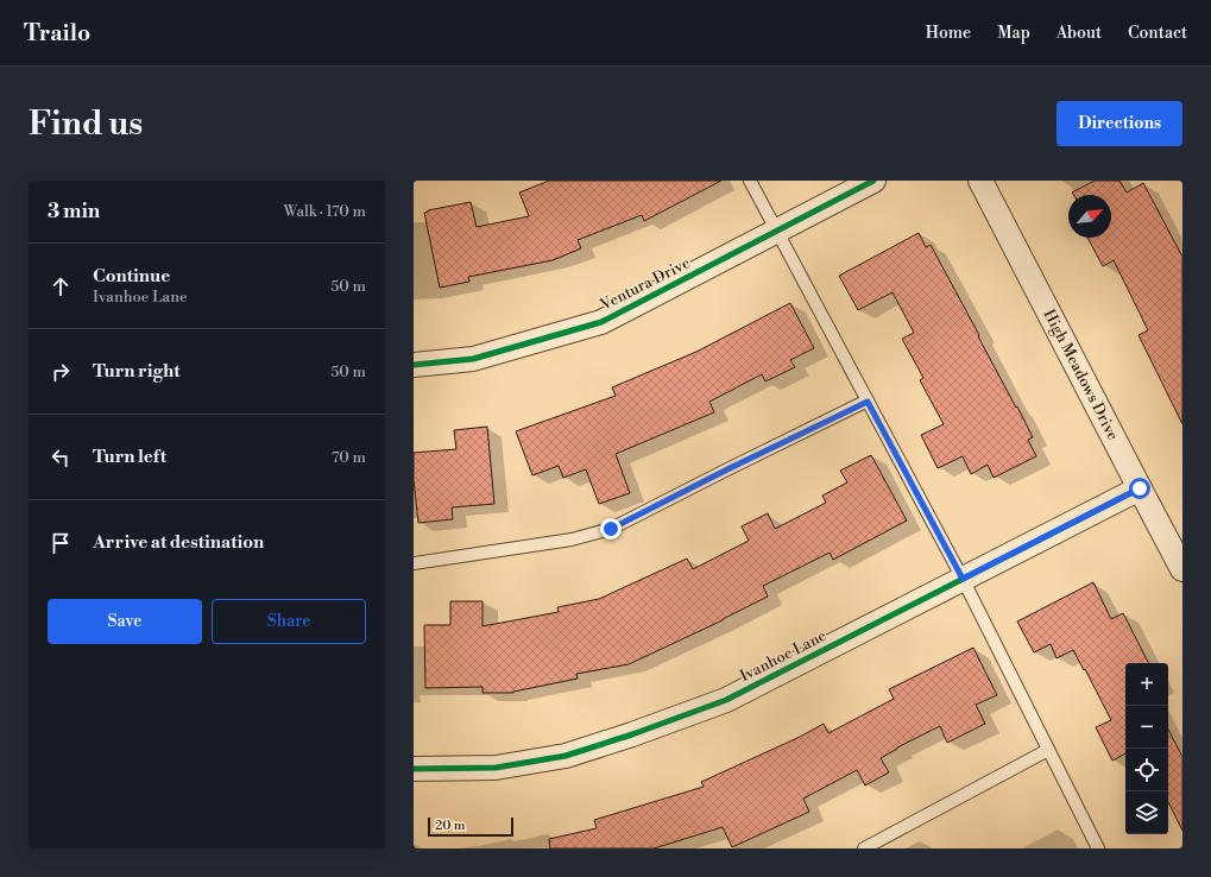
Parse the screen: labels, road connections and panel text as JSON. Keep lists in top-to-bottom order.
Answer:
{
  "streets": {
    "street": ["Ventura Drive", "High Meadows Drive", "Ivanhoe Lane"]
  },
  "crossings": [
    ["High Meadows Drive", "Ivanhoe Lane"]
  ],
  "scale_bar": "20 m",
  "north": "top right",
  "page": {
    "header": "Trailo",
    "nav": [
      "Home",
      "Map",
      "About",
      "Contact"
    ],
    "buttons": [
      "Directions",
      ["Save", "Share"]
    ],
    "title": "Find us",
    "heading": ["3 min", "Walk · 170 m"],
    "list": [
      ["Continue", "Ivanhoe Lane", "50 m"],
      ["Turn right", "50 m"],
      ["Turn left", "70 m"],
      "Arrive at destination"
    ],
    "map_buttons": ["+", "−"],
    "scale": "20 m"
  }
}
